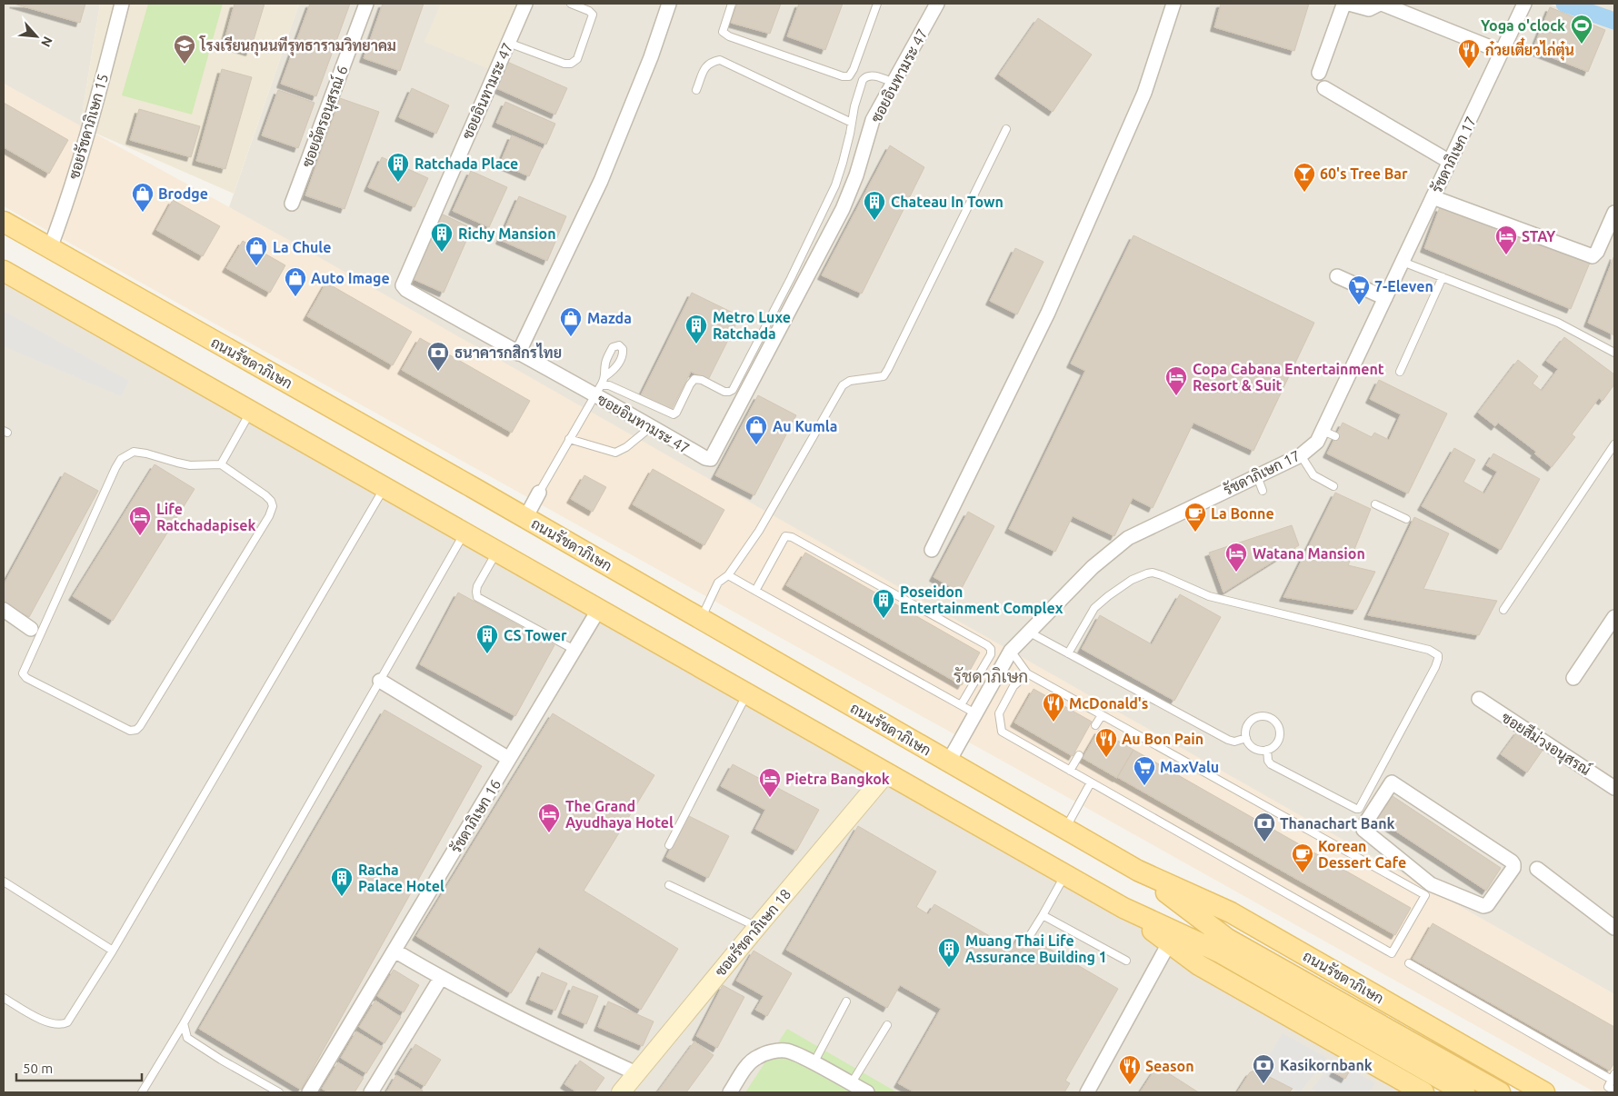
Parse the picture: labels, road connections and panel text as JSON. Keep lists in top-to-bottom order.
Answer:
{
  "streets": {
    "main road": ["ถนนรัชดาภิเษก"],
    "street": [
      "ซอยอินทามระ 47",
      "ซอยฉัตรอนุสรณ์ 6",
      "ซอยรัชดาภิเษก 15",
      "รัชดาภิเษก 17",
      "ซอยสีม่วงอนุสรณ์",
      "รัชดาภิเษก 16",
      "ซอยรัชดาภิเษก 18"
    ]
  },
  "crossings": [
    ["ซอยรัชดาภิเษก 15", "ถนนรัชดาภิเษก"],
    ["รัชดาภิเษก 17", "ถนนรัชดาภิเษก"]
  ],
  "districts": ["รัชดาภิเษก"],
  "places": {
    "sports": ["Yoga o'clock"],
    "school or university": ["โรงเรียนกุนนทีรุทธารามวิทยาคม"],
    "restaurant": [
      "ก๋วยเตี๋ยวไก่ตุ๋น",
      "McDonald's",
      "Au Bon Pain",
      "Season"
    ],
    "building": [
      "Ratchada Place",
      "Chateau In Town",
      "Richy Mansion",
      "Metro Luxe Ratchada",
      "Poseidon Entertainment Complex",
      "CS Tower",
      "Racha Palace Hotel",
      "Muang Thai Life Assurance Building 1"
    ],
    "bar": ["60's Tree Bar"],
    "shop": [
      "Brodge",
      "La Chule",
      "Auto Image",
      "Mazda",
      "Au Kumla"
    ],
    "hotel": [
      "STAY",
      "Copa Cabana Entertainment Resort & Suit",
      "Life Ratchadapisek",
      "Watana Mansion",
      "Pietra Bangkok",
      "The Grand Ayudhaya Hotel"
    ],
    "supermarket": ["7-Eleven", "MaxValu"],
    "bank": ["ธนาคารกสิกรไทย", "Thanachart Bank", "Kasikornbank"],
    "cafe": ["La Bonne", "Korean Dessert Cafe"]
  },
  "scale_bar": "50 m",
  "north": "bottom right"
}
